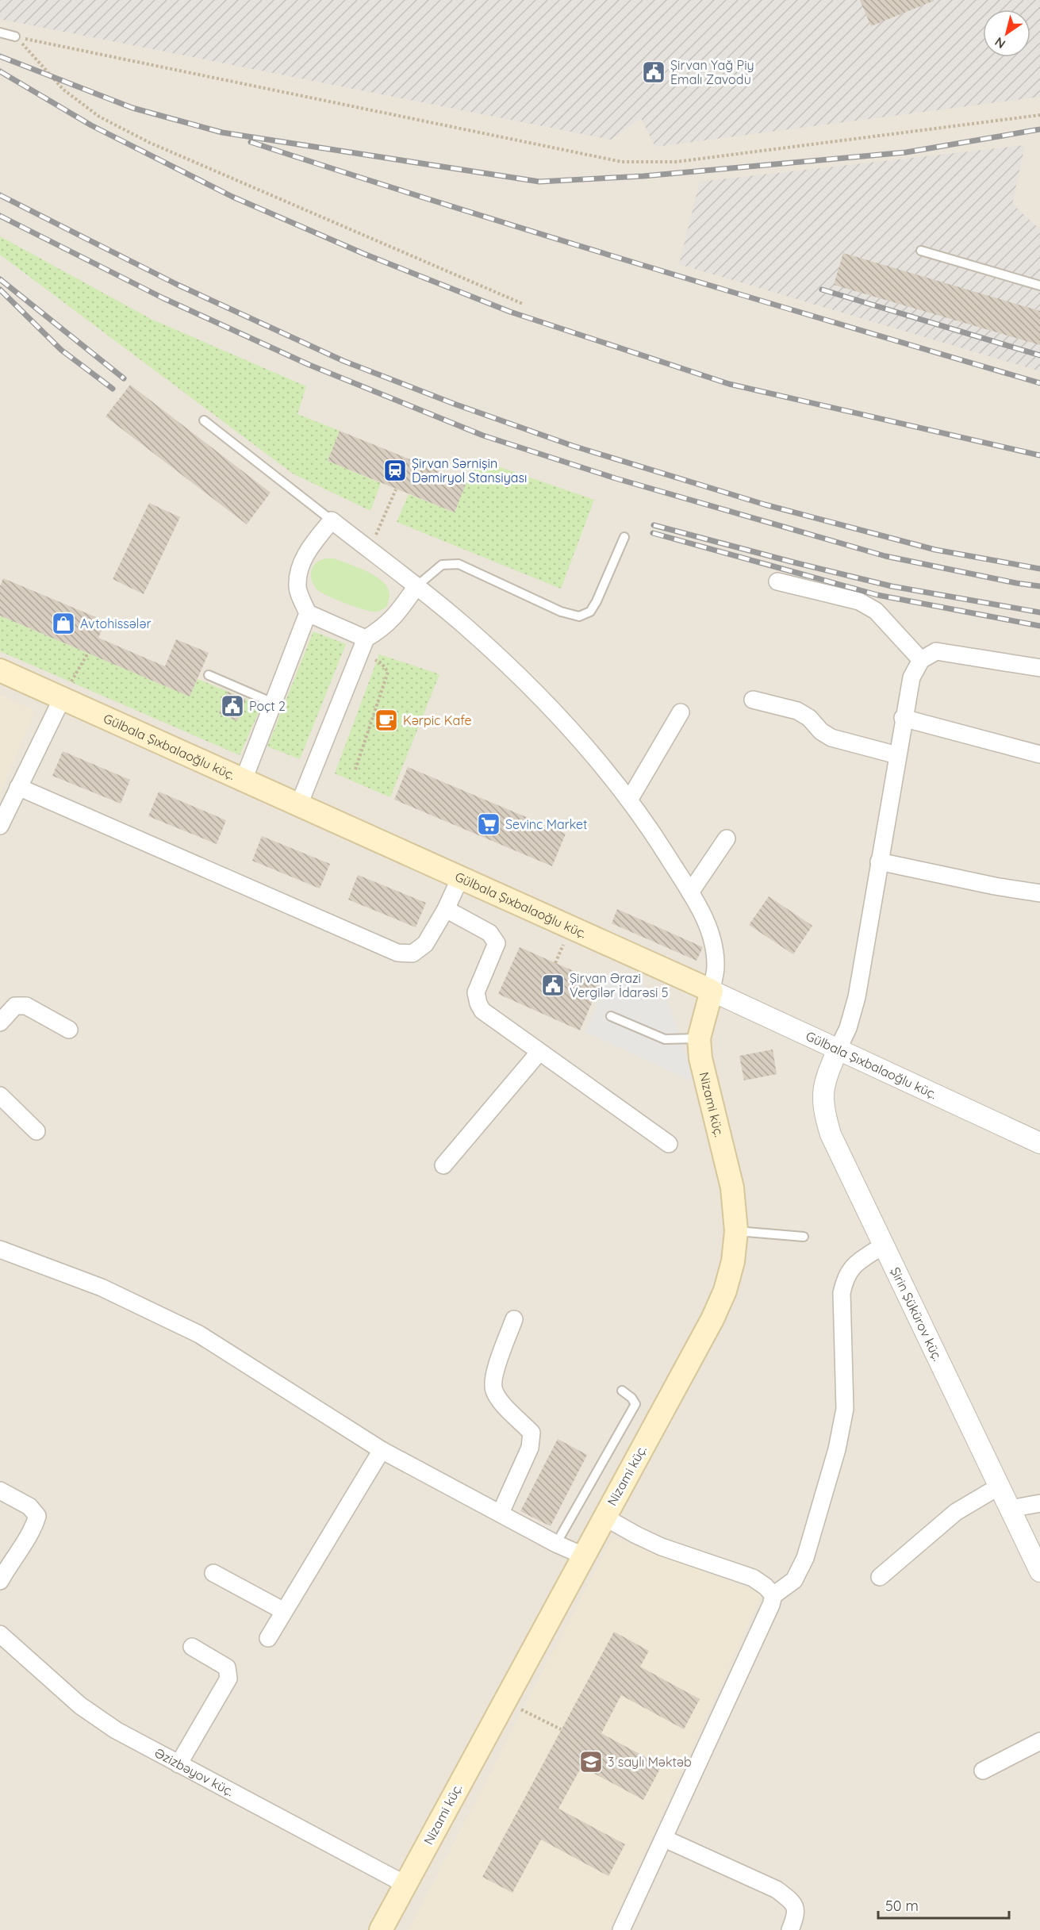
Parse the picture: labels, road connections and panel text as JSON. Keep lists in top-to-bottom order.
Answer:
{
  "streets": {
    "main road": ["Gülbala Şıxbalaoğlu küç.", "Nizami küç."],
    "street": ["Şirin Şükürov küç.", "Əzizbəyov küç."]
  },
  "crossings": [
    ["Gülbala Şıxbalaoğlu küç.", "Nizami küç."],
    ["Gülbala Şıxbalaoğlu küç.", "Şirin Şükürov küç."],
    ["Nizami küç.", "Əzizbəyov küç."]
  ],
  "places": {
    "public building": ["Şirvan Yağ Piy Emalı Zavodu", "Poçt 2", "Şirvan Ərazi Vergilər İdarəsi 5"],
    "station": ["Şirvan Sərnişin Dəmiryol Stansiyası"],
    "shop": ["Avtohissələr"],
    "cafe": ["Kərpic Kafe"],
    "supermarket": ["Sevinc Market"],
    "school or university": ["3 saylı Məktəb"]
  },
  "scale_bar": "50 m",
  "north": "bottom left"
}
